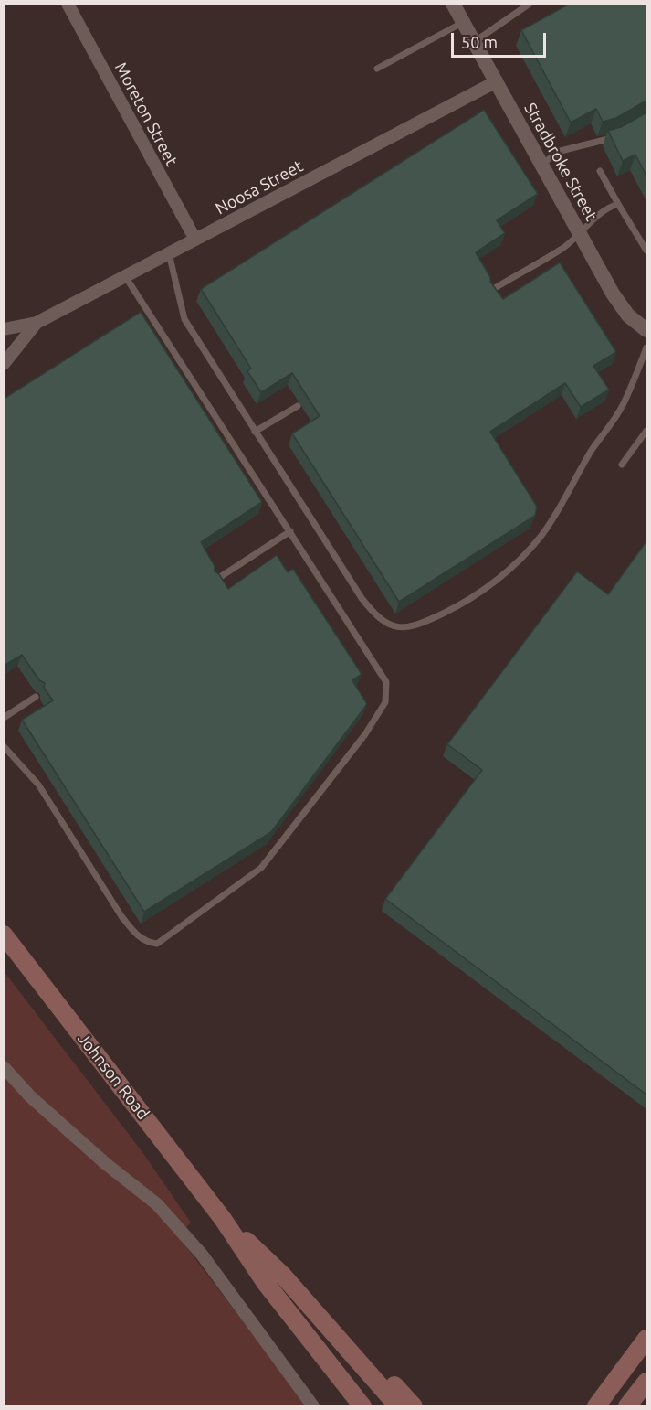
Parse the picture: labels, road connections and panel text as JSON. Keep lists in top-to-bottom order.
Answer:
{
  "streets": {
    "main road": ["Johnson Road"],
    "street": ["Moreton Street", "Stradbroke Street", "Noosa Street"]
  },
  "crossings": [
    ["Moreton Street", "Noosa Street"],
    ["Stradbroke Street", "Noosa Street"]
  ],
  "scale_bar": "50 m"
}
